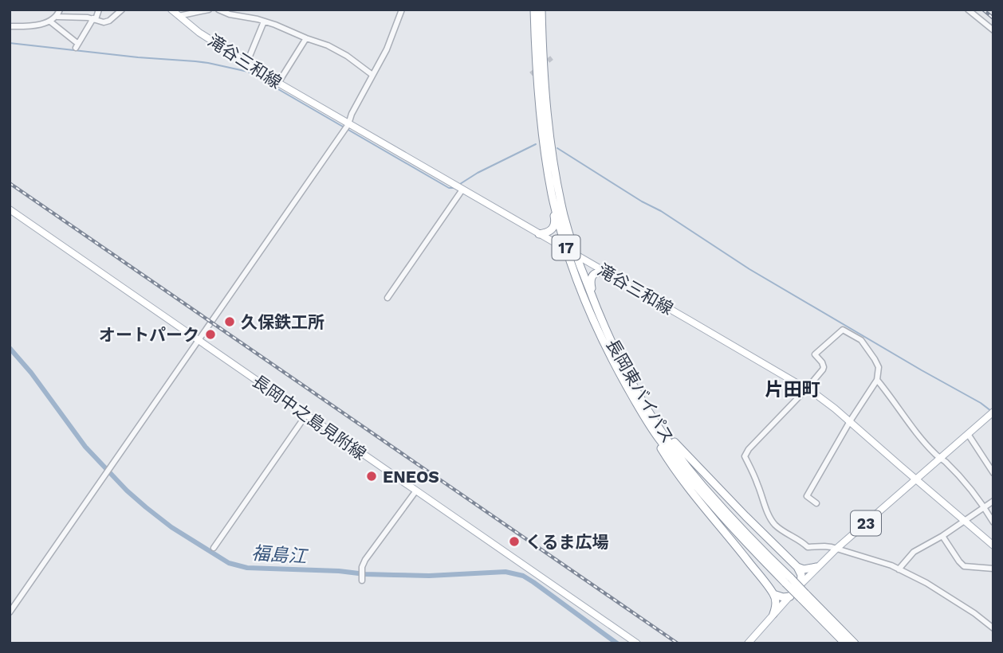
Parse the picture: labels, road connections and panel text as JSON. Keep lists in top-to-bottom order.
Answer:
{
  "streets": {
    "highway": ["17", "長岡東バイパス"],
    "main road": ["滝谷三和線", "長岡中之島見附線", "23"]
  },
  "crossings": [
    ["滝谷三和線", "長岡東バイパス"],
    ["滝谷三和線", "23"]
  ],
  "districts": ["片田町"],
  "water": ["福島江"],
  "places": [
    "久保鉄工所",
    "オートパーク",
    "ENEOS",
    "くるま広場"
  ]
}
